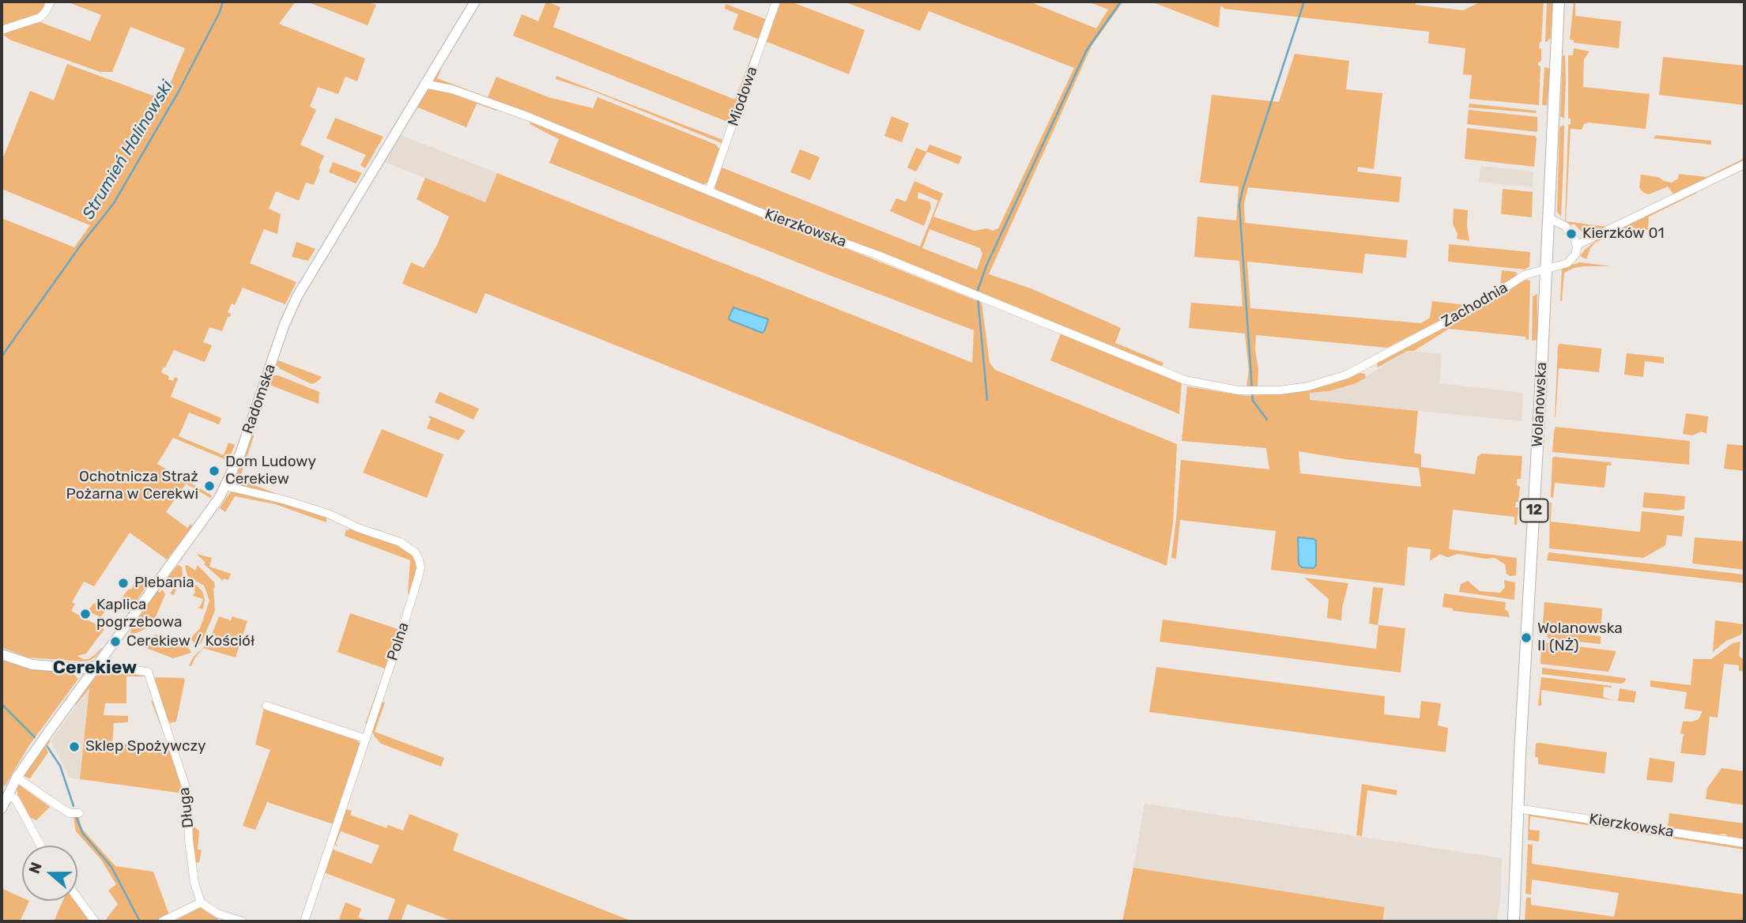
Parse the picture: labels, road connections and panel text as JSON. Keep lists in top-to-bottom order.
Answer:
{
  "streets": {
    "main road": ["Wolanowska", "12"],
    "street": [
      "Miodowa",
      "Kierzkowska",
      "Zachodnia",
      "Radomska",
      "Polna",
      "Długa"
    ]
  },
  "crossings": [
    ["Miodowa", "Kierzkowska"],
    ["Kierzkowska", "Zachodnia"],
    ["Kierzkowska", "Radomska"],
    ["Kierzkowska", "Wolanowska"],
    ["Kierzkowska", "12"],
    ["Zachodnia", "Wolanowska"],
    ["Radomska", "Polna"],
    ["Radomska", "Długa"],
    ["Wolanowska", "12"]
  ],
  "districts": ["Cerekiew"],
  "water": ["Strumień Halinowski"],
  "places": [
    "Kierzków 01",
    "Dom Ludowy Cerekiew",
    "Ochotnicza Straż Pożarna w Cerekwi",
    "Plebania",
    "Kaplica pogrzebowa",
    "Wolanowska II (NŻ)",
    "Cerekiew / Kościół",
    "Sklep Spożywczy"
  ],
  "north": "left"
}
